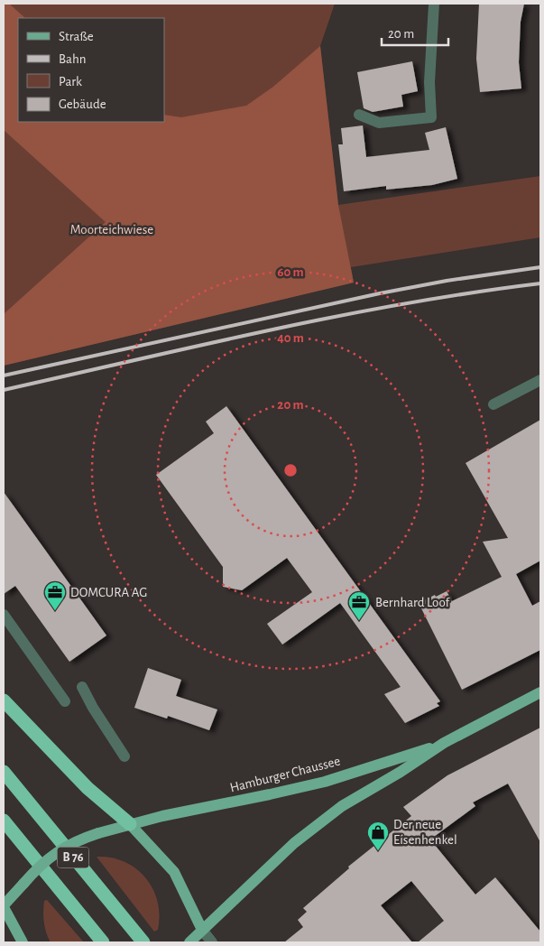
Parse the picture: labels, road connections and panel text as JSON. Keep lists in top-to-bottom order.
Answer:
{
  "streets": {
    "highway": ["B 76"],
    "main road": ["Hamburger Chaussee"]
  },
  "parks": ["Moorteichwiese"],
  "places": {
    "office": ["DOMCURA AG", "Bernhard Loof"],
    "shop": ["Der neue Eisenhenkel"]
  },
  "legend": [
    "Straße",
    "Bahn",
    "Park",
    "Gebäude"
  ],
  "scale_bar": "20 m",
  "rings": ["60 m", "40 m", "20 m"]
}
